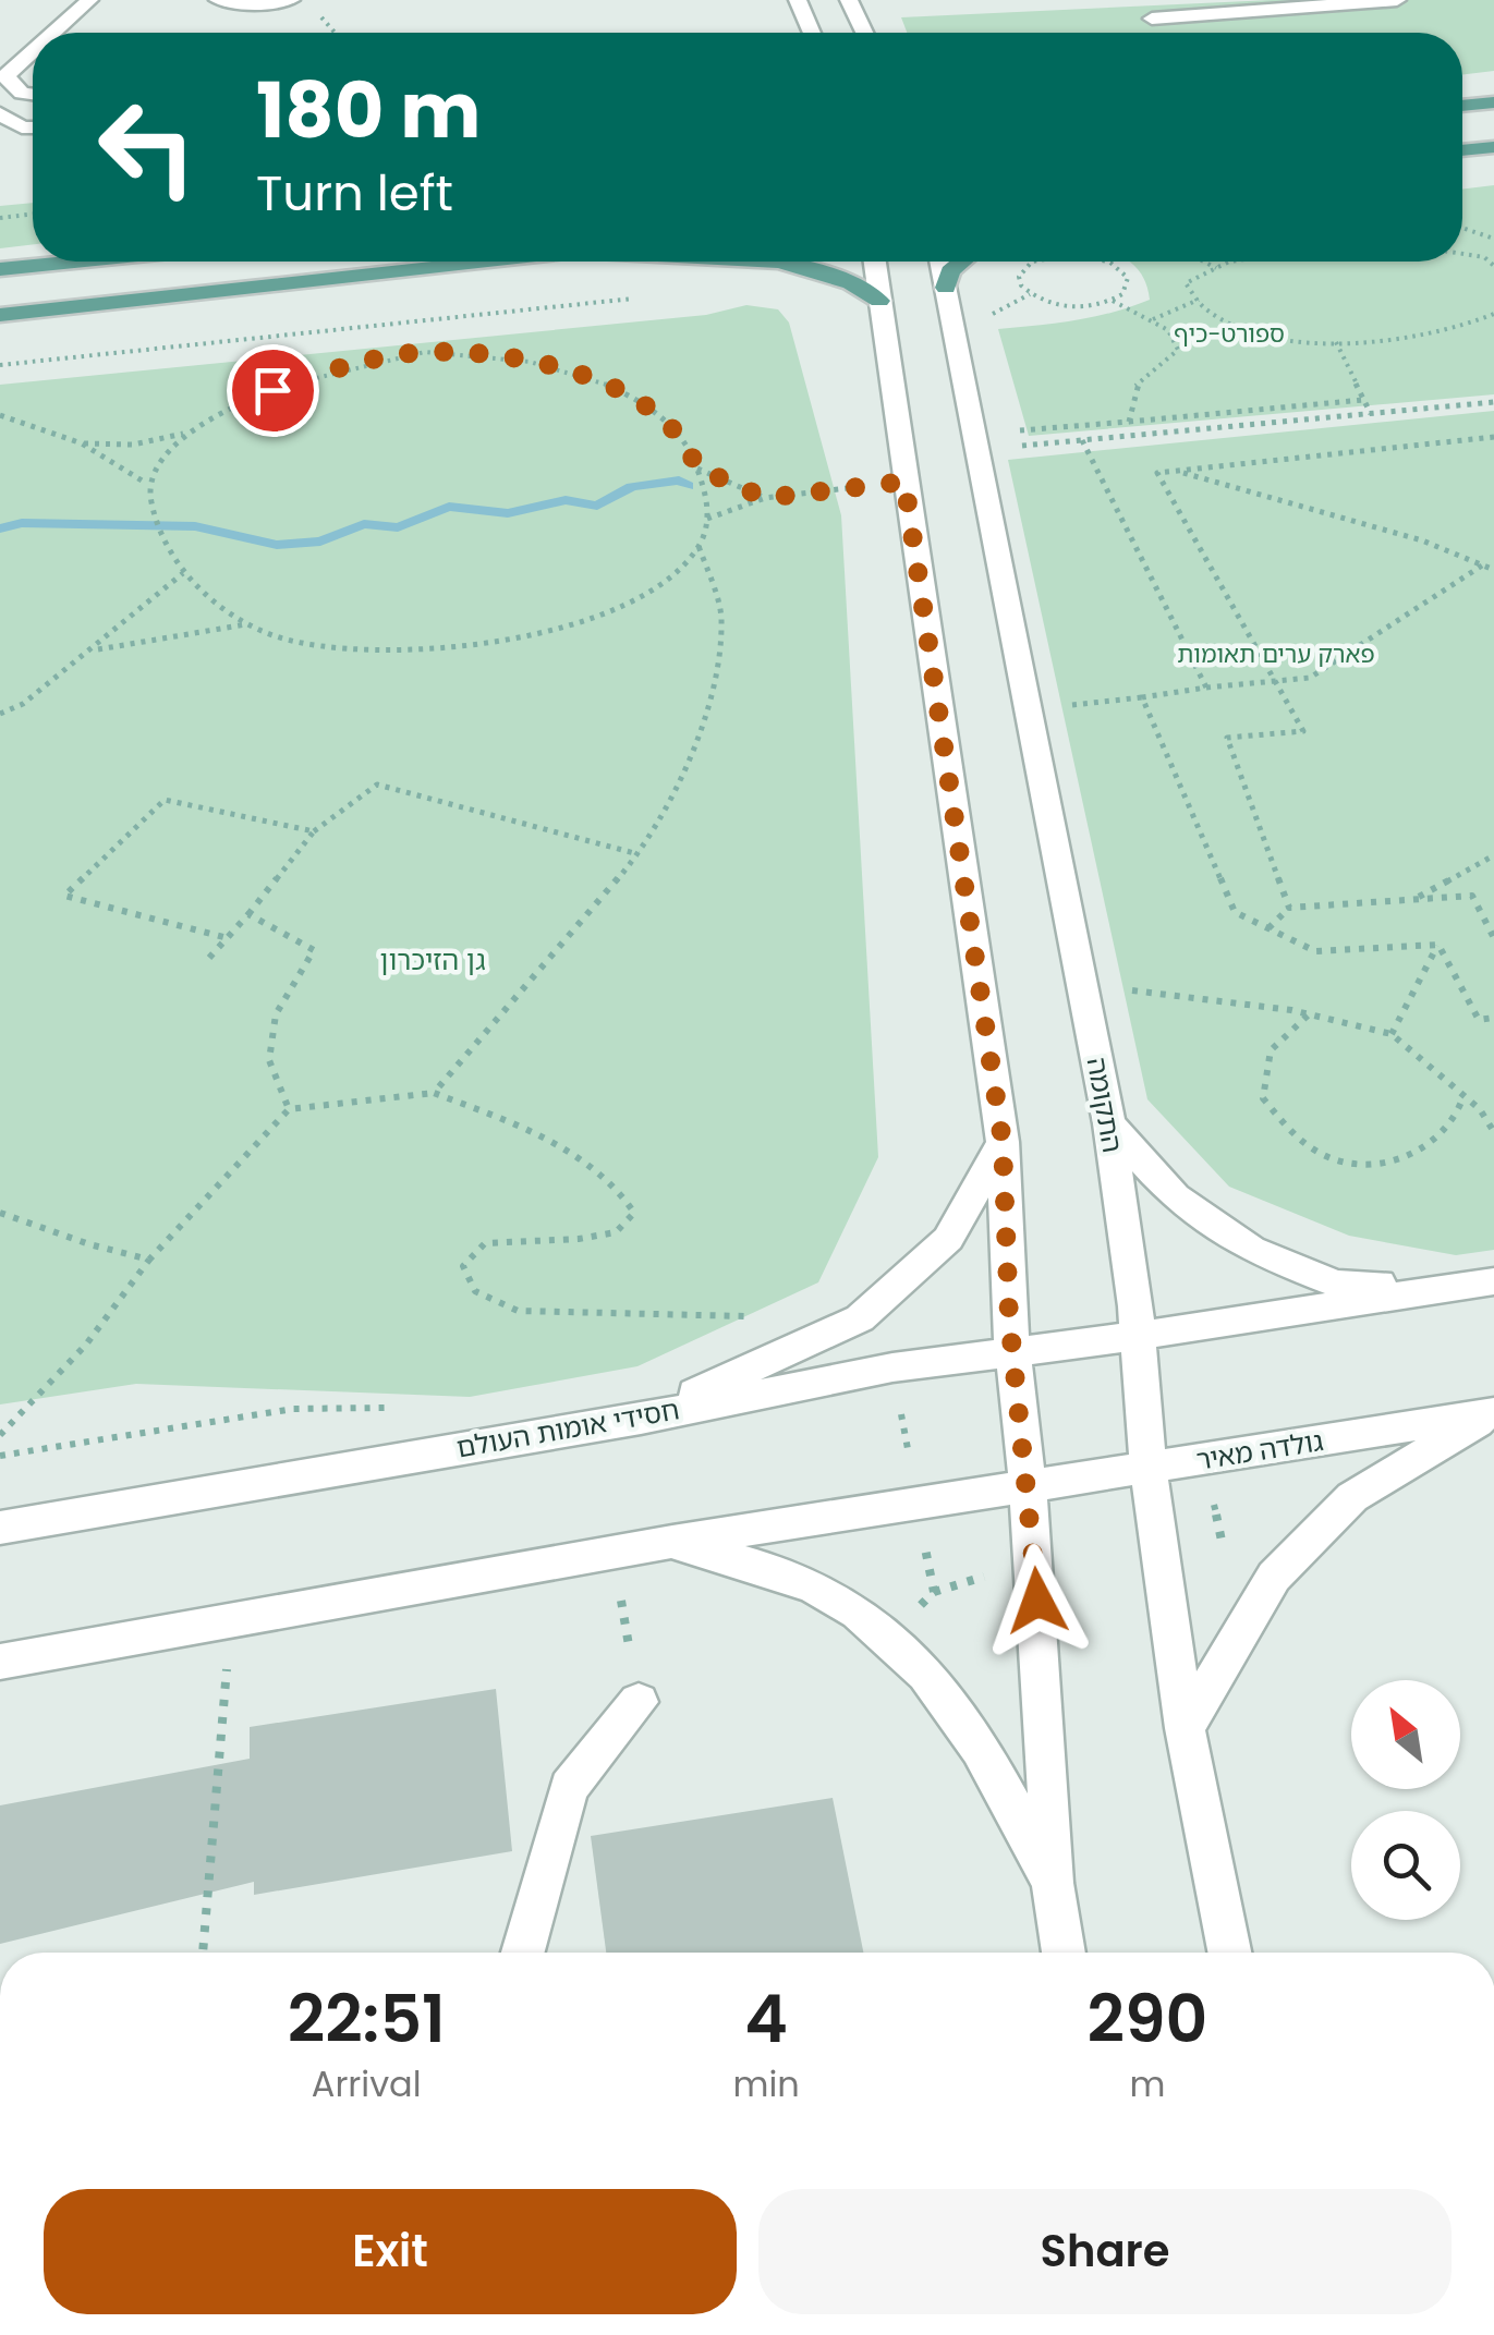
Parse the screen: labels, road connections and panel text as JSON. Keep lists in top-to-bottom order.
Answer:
{
  "streets": {
    "street": ["התקומה", "חסידי אומות העולם", "גולדה מאיר"]
  },
  "crossings": [
    ["התקומה", "חסידי אומות העולם"],
    ["התקומה", "גולדה מאיר"]
  ],
  "parks": ["ספורט-כיף", "פארק ערים תאומות", "גן הזיכרון"],
  "north": "top left",
  "page": {
    "turn": ["180 m", "Turn left"],
    "eta": [
      "22:51",
      "Arrival",
      "4",
      "min",
      "290",
      "m"
    ],
    "buttons": ["Exit", "Share"]
  }
}
